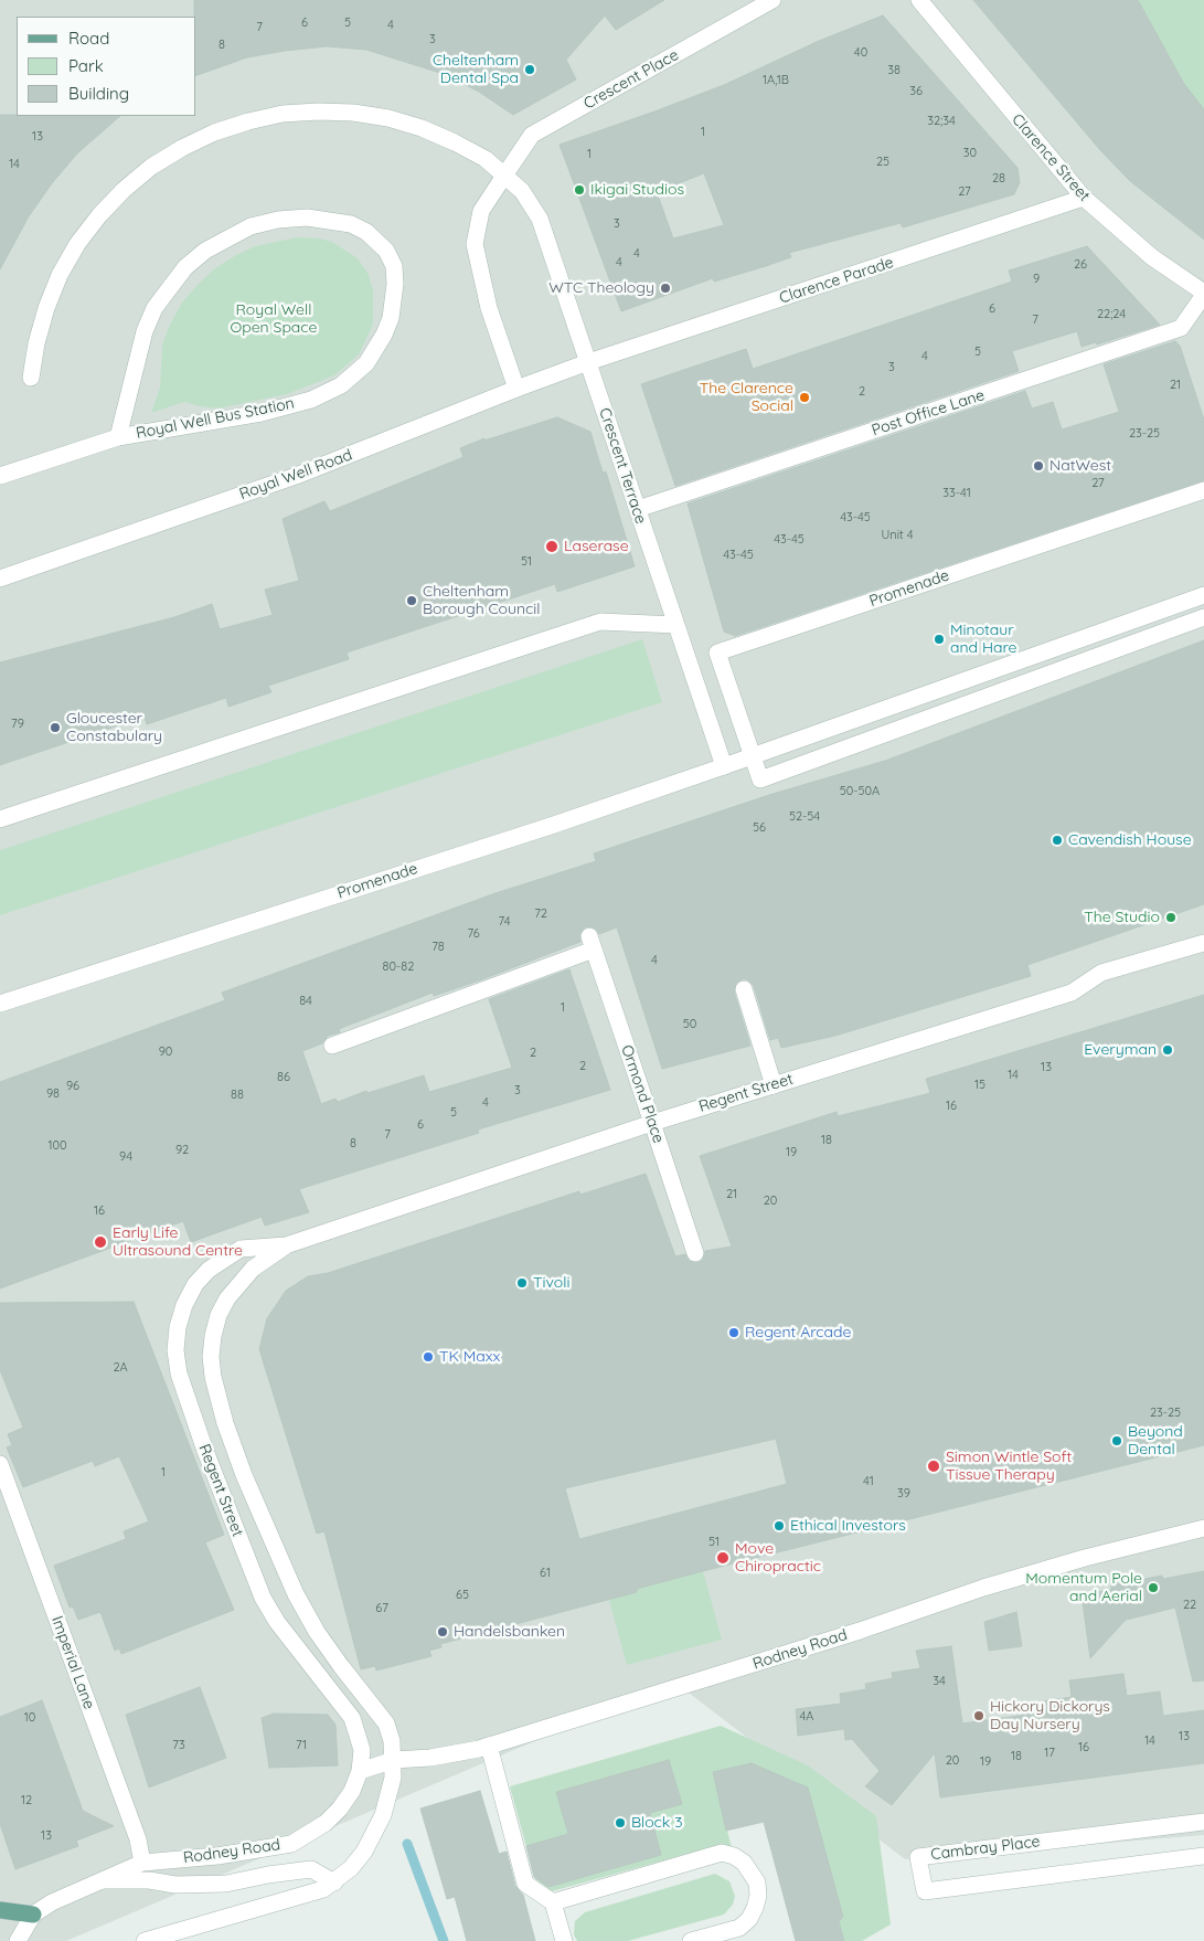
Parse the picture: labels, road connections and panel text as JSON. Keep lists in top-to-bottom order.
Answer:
{
  "streets": {
    "street": [
      "Crescent Place",
      "Clarence Street",
      "Clarence Parade",
      "Post Office Lane",
      "Royal Well Bus Station",
      "Crescent Terrace",
      "Royal Well Road",
      "Promenade",
      "Regent Street",
      "Ormond Place",
      "Rodney Road",
      "Imperial Lane",
      "Cambray Place"
    ]
  },
  "crossings": [
    ["Crescent Place", "Crescent Terrace"],
    ["Crescent Place", "Royal Well Road"],
    ["Clarence Street", "Clarence Parade"],
    ["Clarence Street", "Post Office Lane"],
    ["Clarence Parade", "Crescent Terrace"],
    ["Clarence Parade", "Royal Well Road"],
    ["Post Office Lane", "Crescent Terrace"],
    ["Crescent Terrace", "Royal Well Road"],
    ["Crescent Terrace", "Promenade"],
    ["Regent Street", "Ormond Place"],
    ["Regent Street", "Rodney Road"],
    ["Rodney Road", "Imperial Lane"]
  ],
  "parks": ["Royal Well Open Space"],
  "places": [
    "Cheltenham Dental Spa",
    "Ikigai Studios",
    "WTC Theology",
    "The Clarence Social",
    "NatWest",
    "Laserase",
    "Cheltenham Borough Council",
    "Minotaur and Hare",
    "Gloucester Constabulary",
    "Cavendish House",
    "The Studio",
    "Everyman",
    "Early Life Ultrasound Centre",
    "Tivoli",
    "Regent Arcade",
    "TK Maxx",
    "Beyond Dental",
    "Simon Wintle Soft Tissue Therapy",
    "Ethical Investors",
    "Move Chiropractic",
    "Momentum Pole and Aerial",
    "Handelsbanken",
    "Hickory Dickorys Day Nursery",
    "Block 3"
  ],
  "house_numbers": [
    "6",
    "5",
    "4",
    "7",
    "3",
    "8",
    "40",
    "38",
    "1A,1B",
    "36",
    "32;34",
    "1",
    "13",
    "30",
    "1",
    "25",
    "14",
    "28",
    "27",
    "3",
    "4",
    "4",
    "26",
    "9",
    "6",
    "22;24",
    "7",
    "5",
    "4",
    "3",
    "21",
    "2",
    "23-25",
    "27",
    "33-41",
    "43-45",
    "Unit 4",
    "43-45",
    "43-45",
    "51",
    "79",
    "50-50A",
    "52-54",
    "56",
    "72",
    "74",
    "76",
    "78",
    "4",
    "80-82",
    "84",
    "1",
    "50",
    "90",
    "2",
    "2",
    "13",
    "14",
    "86",
    "15",
    "96",
    "3",
    "98",
    "88",
    "4",
    "16",
    "5",
    "6",
    "7",
    "18",
    "8",
    "100",
    "92",
    "19",
    "94",
    "21",
    "20",
    "16",
    "2A",
    "23-25",
    "1",
    "41",
    "39",
    "51",
    "61",
    "65",
    "22",
    "67",
    "34",
    "4A",
    "10",
    "13",
    "14",
    "73",
    "71",
    "16",
    "17",
    "18",
    "20",
    "19",
    "12",
    "13"
  ],
  "legend": ["Road", "Park", "Building"]
}
